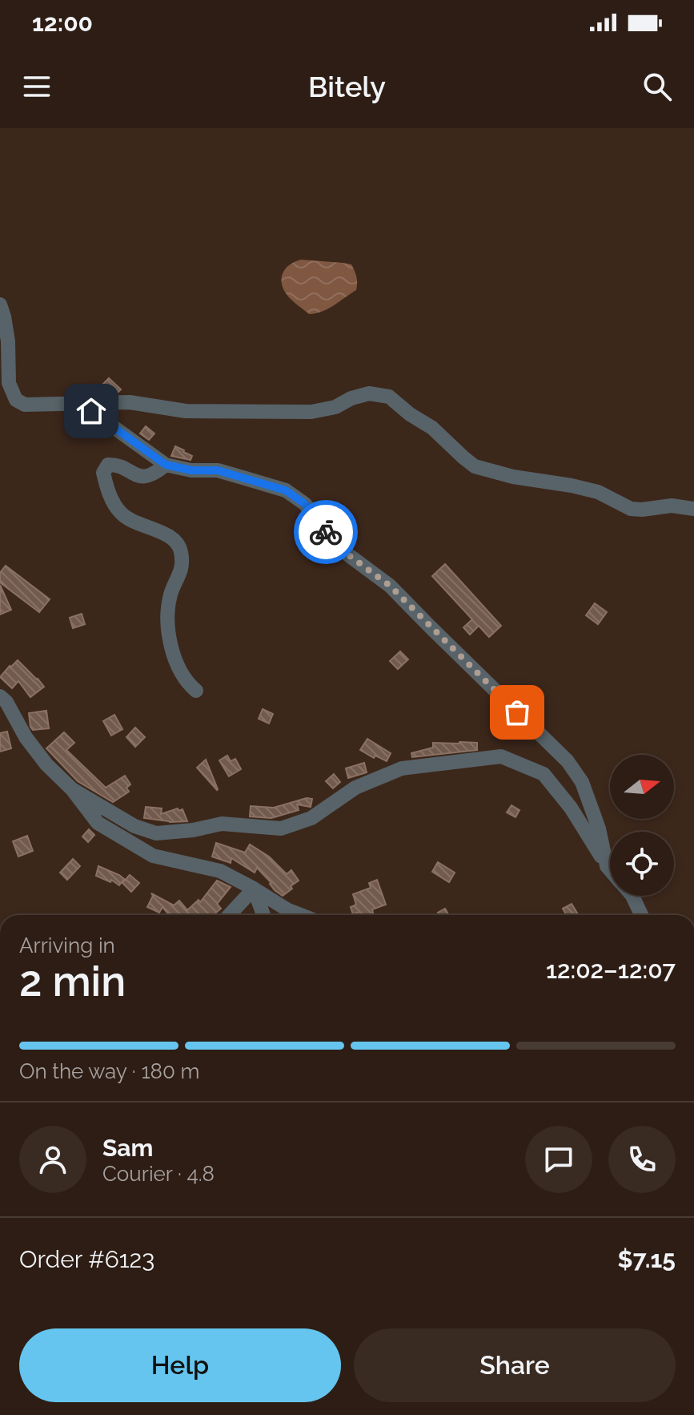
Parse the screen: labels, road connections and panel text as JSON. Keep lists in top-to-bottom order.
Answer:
{
  "north": "right",
  "page": {
    "status": "12:00",
    "header": "Bitely",
    "heading": ["2 min", "Arriving in", "12:02–12:07"],
    "panel": [
      "Sam",
      "Courier · 4.8",
      "Order #6123",
      "$7.15"
    ],
    "bar": "On the way · 180 m",
    "buttons": ["Help", "Share"]
  }
}
